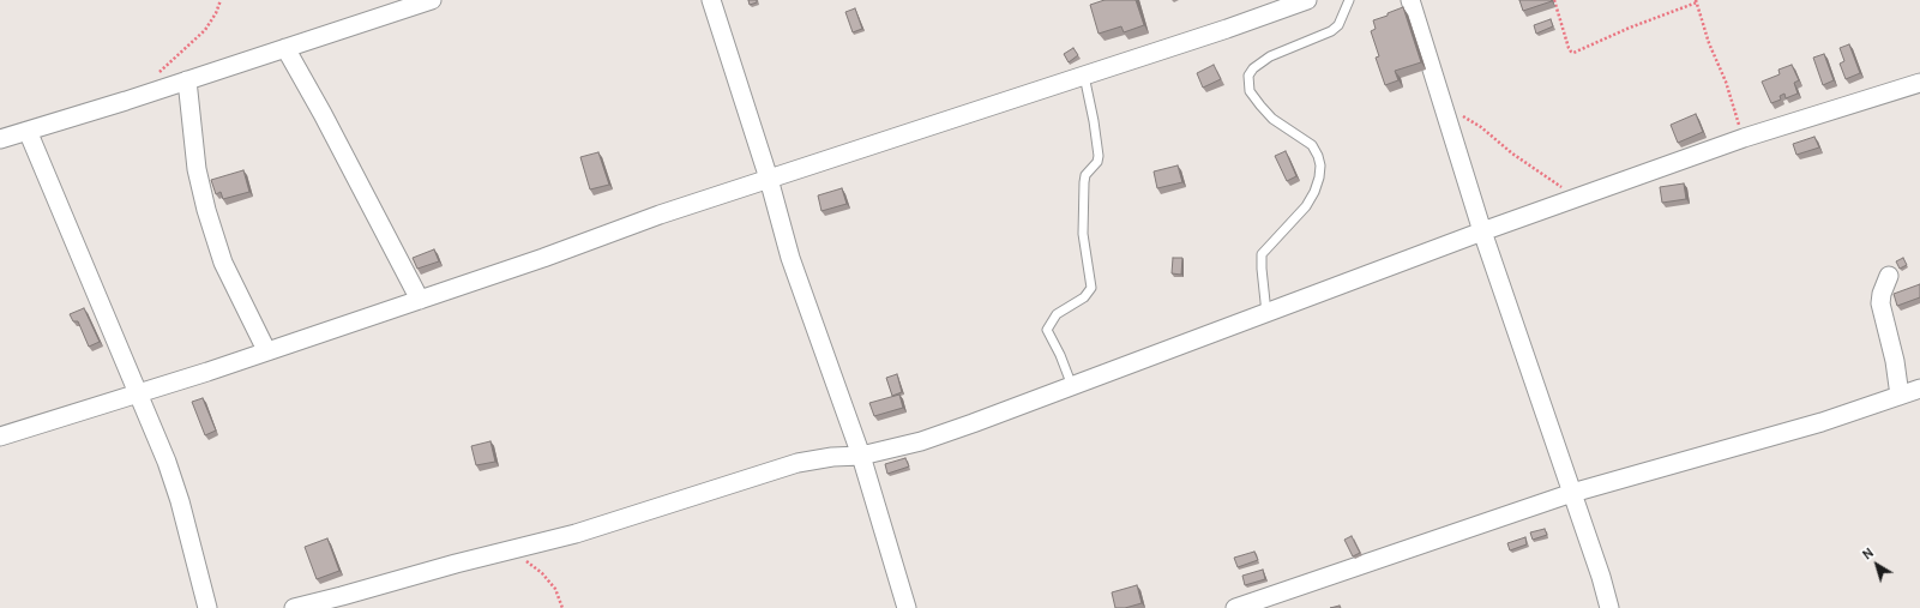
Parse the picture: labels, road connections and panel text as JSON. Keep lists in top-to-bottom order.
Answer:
{
  "north": "top left"
}
